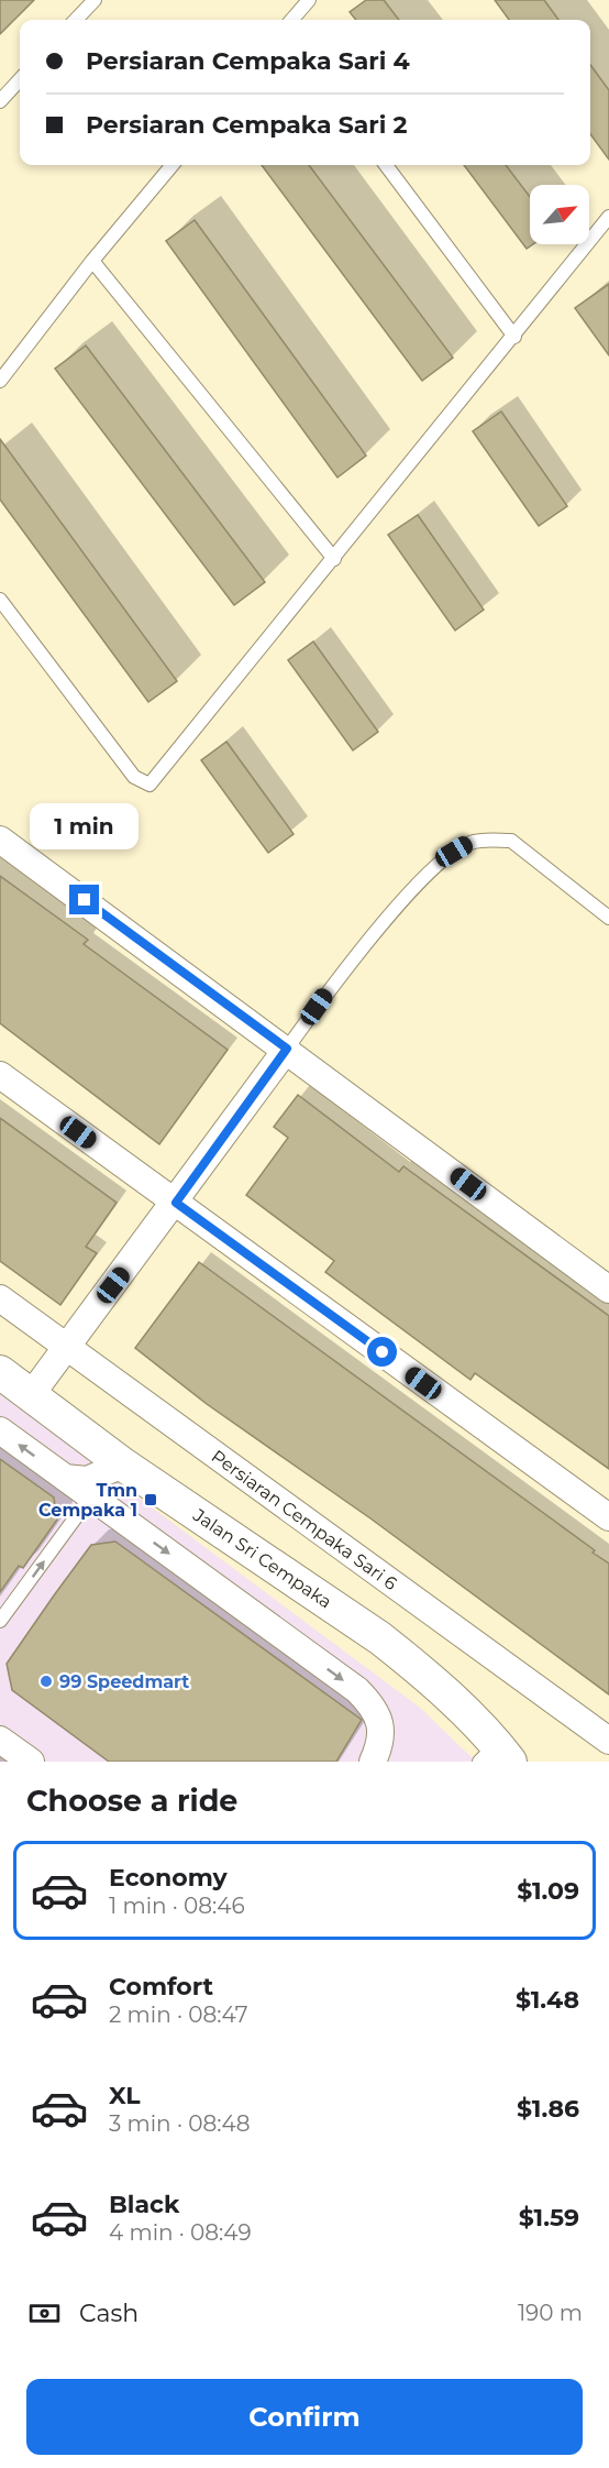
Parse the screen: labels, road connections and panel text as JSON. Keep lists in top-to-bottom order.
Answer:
{
  "streets": {
    "street": ["Persiaran Cempaka Sari 6", "Jalan Sri Cempaka"]
  },
  "places": {
    "transit": ["Tmn Cempaka 1"],
    "other": ["99 Speedmart"]
  },
  "north": "top right",
  "page": {
    "banner": ["Persiaran Cempaka Sari 4", "Persiaran Cempaka Sari 2"],
    "bubble": "1 min",
    "heading": "Choose a ride",
    "list": [
      {
        "name": "Economy",
        "note": "1 min · 08:46",
        "value": "$1.09"
      },
      {
        "name": "Comfort",
        "note": "2 min · 08:47",
        "value": "$1.48"
      },
      {
        "name": "XL",
        "note": "3 min · 08:48",
        "value": "$1.86"
      },
      {
        "name": "Black",
        "note": "4 min · 08:49",
        "value": "$1.59"
      }
    ],
    "pay": ["Cash", "190 m"],
    "buttons": "Confirm"
  }
}
